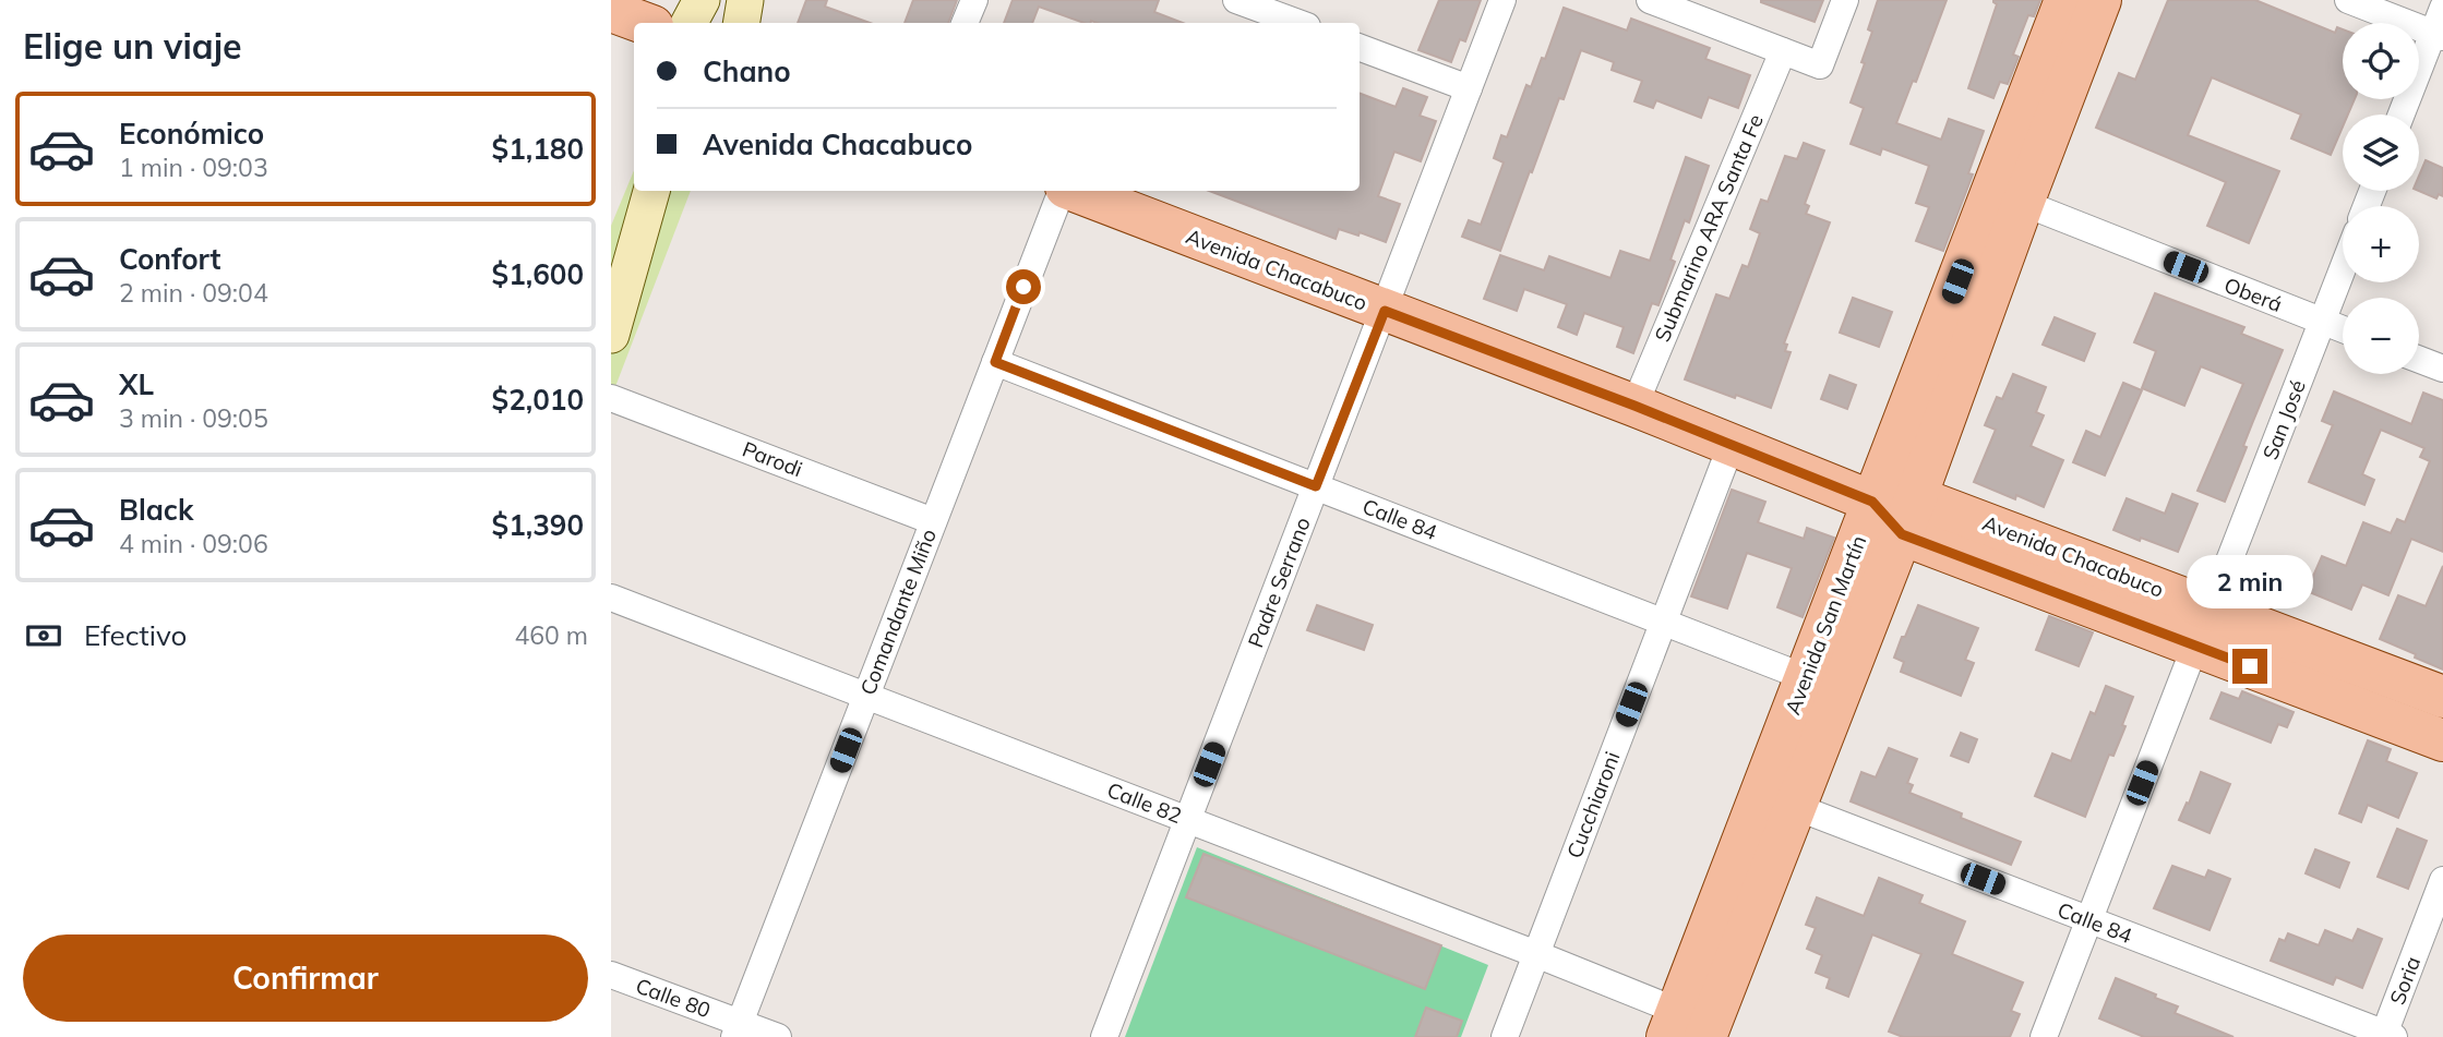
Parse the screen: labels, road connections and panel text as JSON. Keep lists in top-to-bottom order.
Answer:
{
  "streets": {
    "main road": ["Avenida Chacabuco", "Avenida San Martín"],
    "street": [
      "Submarino ARA Santa Fe",
      "Oberá",
      "San José",
      "Parodi",
      "Calle 84",
      "Padre Serrano",
      "Comandante Miño",
      "Calle 82",
      "Cucchiaroni",
      "Soria",
      "Calle 80"
    ]
  },
  "crossings": [
    ["Submarino ARA Santa Fe", "Avenida Chacabuco"],
    ["Avenida Chacabuco", "San José"],
    ["Avenida Chacabuco", "Padre Serrano"],
    ["Avenida Chacabuco", "Avenida San Martín"],
    ["Avenida Chacabuco", "Cucchiaroni"],
    ["Oberá", "San José"],
    ["Oberá", "Avenida San Martín"],
    ["San José", "Calle 84"],
    ["Parodi", "Comandante Miño"],
    ["Calle 84", "Padre Serrano"],
    ["Calle 84", "Comandante Miño"],
    ["Calle 84", "Avenida San Martín"],
    ["Calle 84", "Cucchiaroni"],
    ["Calle 84", "Soria"],
    ["Padre Serrano", "Calle 82"],
    ["Comandante Miño", "Calle 82"],
    ["Comandante Miño", "Calle 80"],
    ["Avenida San Martín", "Calle 82"],
    ["Calle 82", "Cucchiaroni"]
  ],
  "page": {
    "heading": "Elige un viaje",
    "map_buttons": ["+", "−"],
    "banner": ["Chano", "Avenida Chacabuco"],
    "list": [
      {
        "name": "Económico",
        "note": "1 min · 09:03",
        "value": "$1,180"
      },
      {
        "name": "Confort",
        "note": "2 min · 09:04",
        "value": "$1,600"
      },
      {
        "name": "XL",
        "note": "3 min · 09:05",
        "value": "$2,010"
      },
      {
        "name": "Black",
        "note": "4 min · 09:06",
        "value": "$1,390"
      }
    ],
    "bubble": "2 min",
    "pay": ["Efectivo", "460 m"],
    "buttons": "Confirmar"
  }
}
